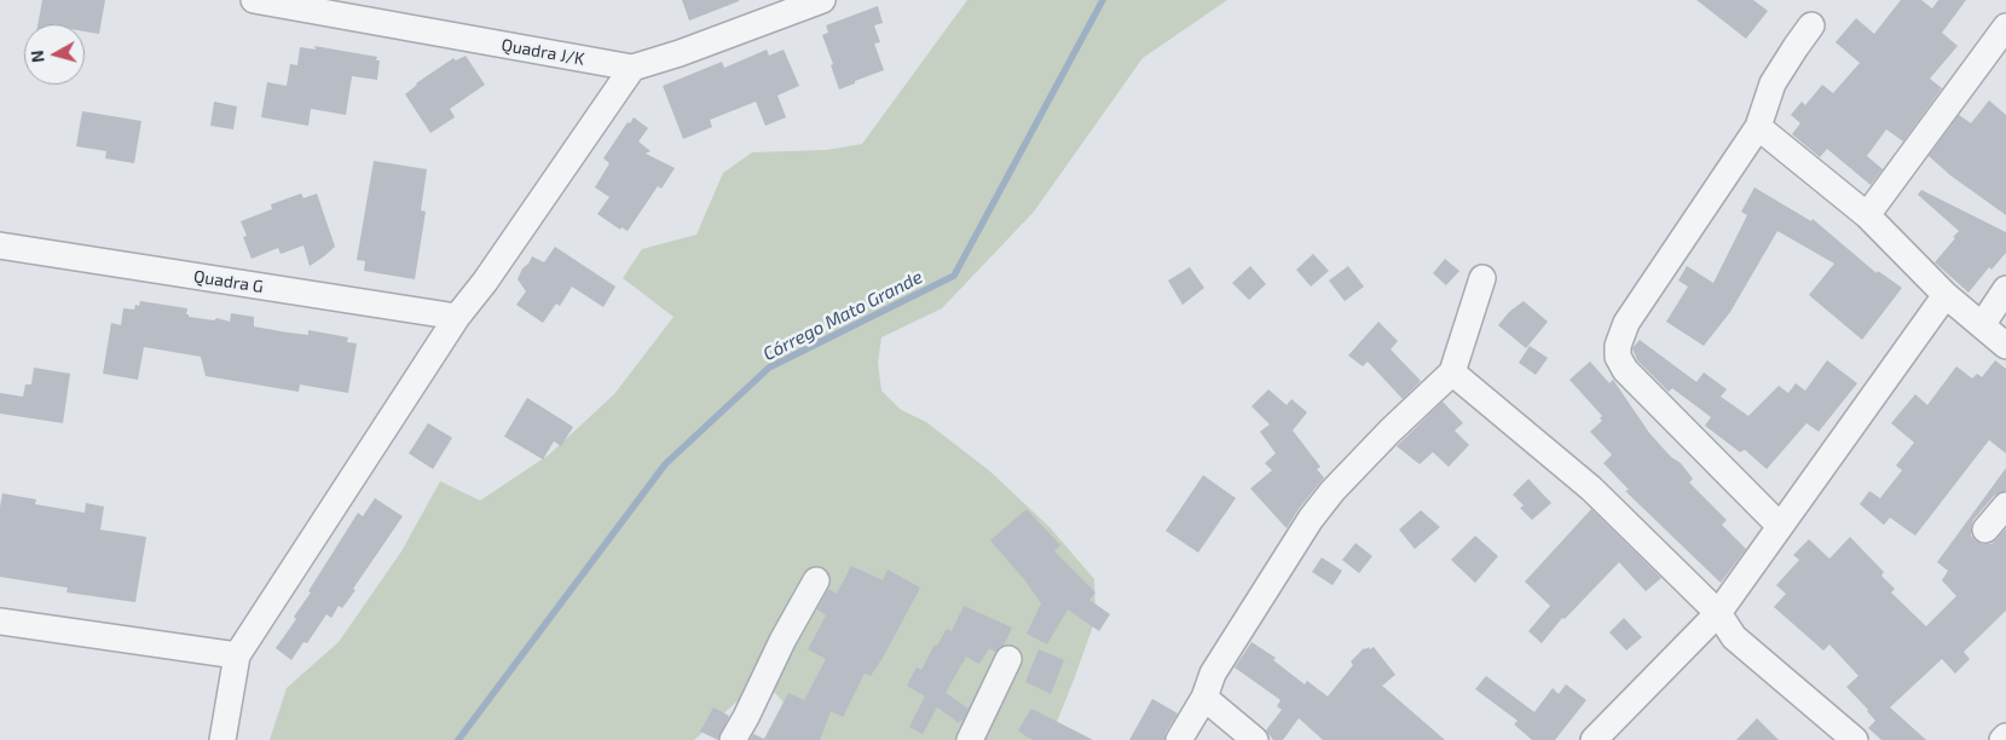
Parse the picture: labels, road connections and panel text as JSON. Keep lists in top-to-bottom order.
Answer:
{
  "streets": {
    "street": ["Quadra J/K", "Quadra G"]
  },
  "water": ["Córrego Mato Grande"],
  "north": "left"
}
